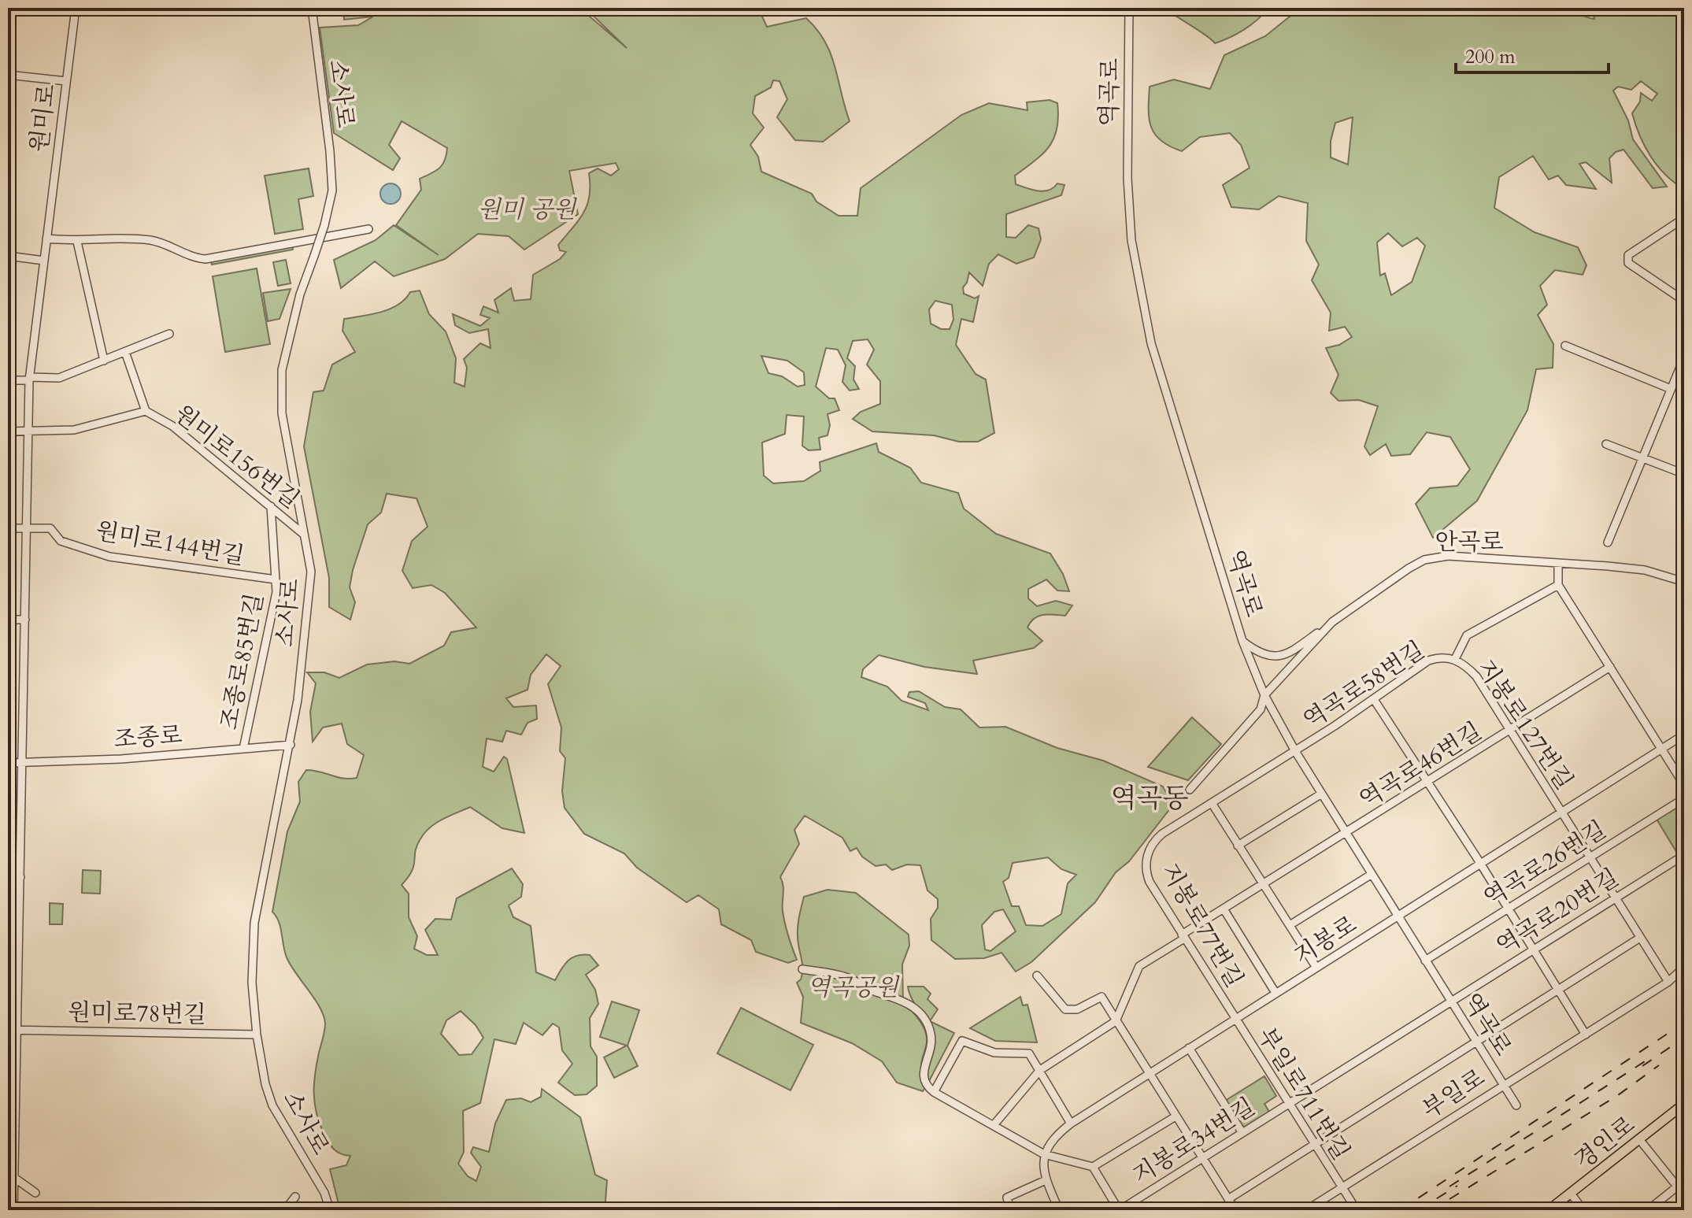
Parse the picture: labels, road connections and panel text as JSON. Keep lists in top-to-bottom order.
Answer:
{
  "streets": {
    "main road": ["경인로"],
    "street": [
      "역곡로",
      "소사로",
      "원미로",
      "원미로156번길",
      "안곡로",
      "원미로144번길",
      "조종로85번길",
      "역곡로58번길",
      "지봉로127번길",
      "조종로",
      "역곡로46번길",
      "역곡로26번길",
      "역곡로20번길",
      "지봉로77번길",
      "지봉로",
      "원미로78번길",
      "부일로711번길",
      "부일로",
      "지봉로34번길"
    ]
  },
  "crossings": [
    ["역곡로", "안곡로"],
    ["역곡로", "역곡로58번길"],
    ["역곡로", "역곡로46번길"],
    ["역곡로", "역곡로26번길"],
    ["역곡로", "역곡로20번길"],
    ["역곡로", "지봉로"],
    ["역곡로", "부일로"],
    ["소사로", "원미로156번길"],
    ["소사로", "조종로"],
    ["소사로", "원미로78번길"],
    ["원미로", "원미로156번길"],
    ["원미로", "원미로144번길"],
    ["원미로", "조종로"],
    ["원미로", "원미로78번길"],
    ["원미로156번길", "조종로85번길"],
    ["원미로144번길", "조종로85번길"],
    ["조종로85번길", "조종로"],
    ["역곡로58번길", "지봉로127번길"],
    ["역곡로58번길", "지봉로77번길"],
    ["지봉로127번길", "역곡로46번길"],
    ["지봉로127번길", "역곡로26번길"],
    ["지봉로127번길", "역곡로20번길"],
    ["지봉로127번길", "지봉로"],
    ["지봉로127번길", "부일로"],
    ["역곡로46번길", "지봉로77번길"],
    ["역곡로20번길", "부일로711번길"],
    ["역곡로20번길", "지봉로34번길"],
    ["지봉로77번길", "지봉로"],
    ["지봉로77번길", "부일로711번길"],
    ["지봉로", "부일로711번길"],
    ["부일로711번길", "부일로"],
    ["부일로711번길", "지봉로34번길"]
  ],
  "districts": ["역곡동"],
  "parks": ["원미 공원", "역곡공원"],
  "scale_bar": "200 m"
}
